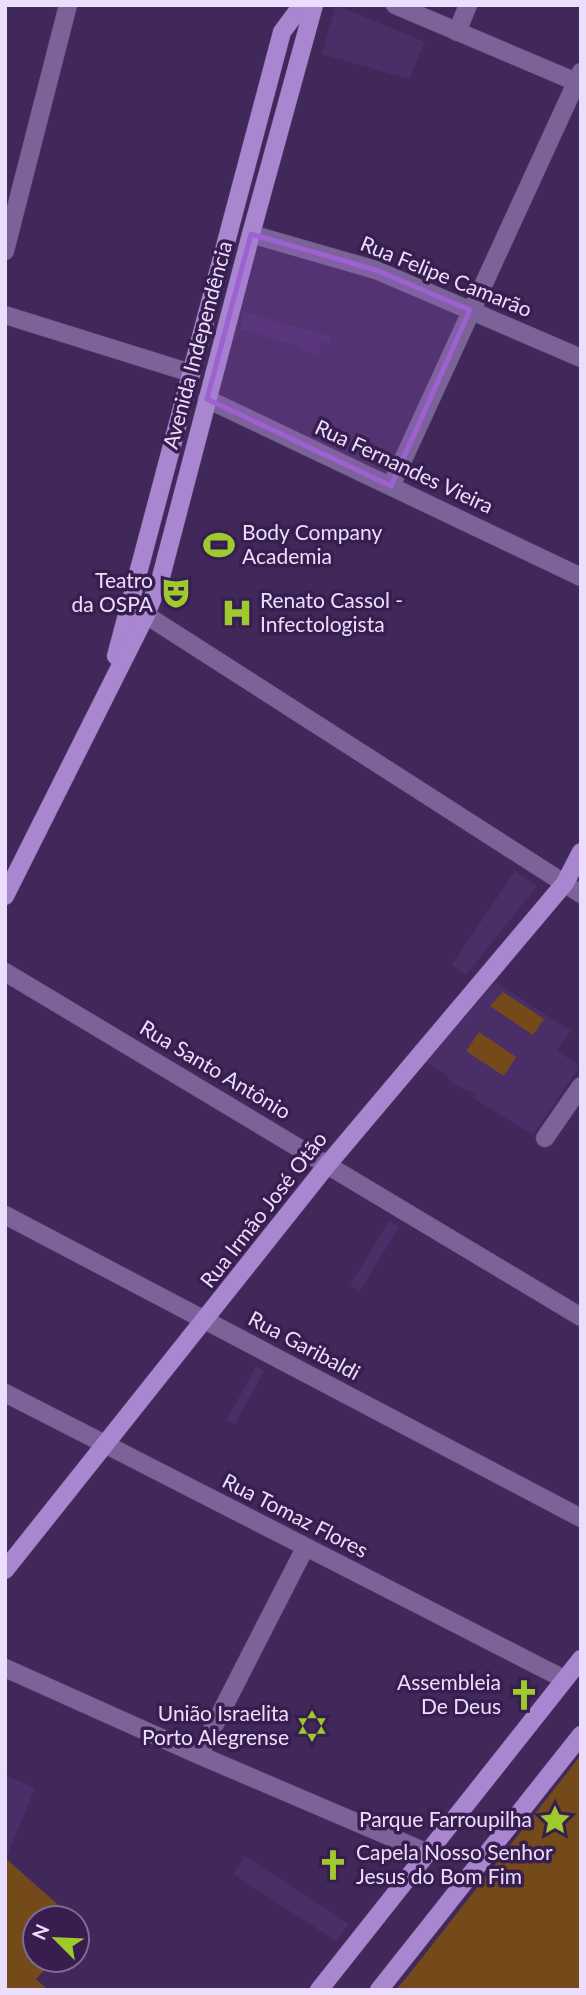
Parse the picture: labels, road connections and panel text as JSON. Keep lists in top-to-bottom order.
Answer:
{
  "streets": {
    "main road": ["Avenida Independência", "Rua Irmão José Otão"],
    "street": [
      "Rua Felipe Camarão",
      "Rua Fernandes Vieira",
      "Rua Santo Antônio",
      "Rua Garibaldi",
      "Rua Tomaz Flores"
    ]
  },
  "crossings": [
    ["Rua Felipe Camarão", "Avenida Independência"],
    ["Avenida Independência", "Rua Fernandes Vieira"],
    ["Rua Santo Antônio", "Rua Irmão José Otão"],
    ["Rua Irmão José Otão", "Rua Garibaldi"],
    ["Rua Irmão José Otão", "Rua Tomaz Flores"]
  ],
  "places": {
    "sports": ["Body Company Academia"],
    "theatre": ["Teatro da OSPA"],
    "hospital": ["Renato Cassol - Infectologista"],
    "church": ["Assembleia De Deus", "Capela Nosso Senhor Jesus do Bom Fim"],
    "synagogue": ["União Israelita Porto Alegrense"],
    "place": ["Parque Farroupilha"]
  },
  "north": "top left"
}
